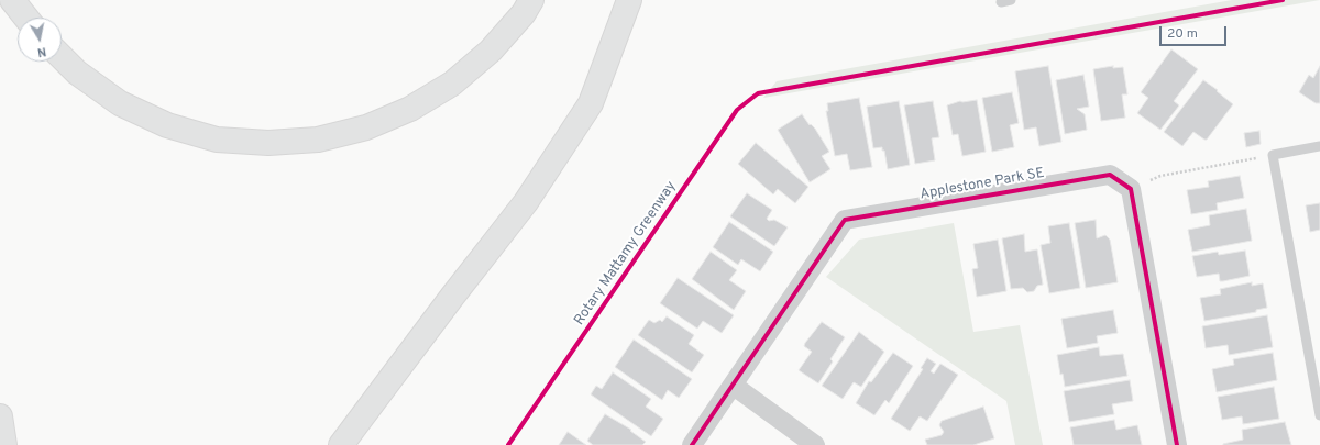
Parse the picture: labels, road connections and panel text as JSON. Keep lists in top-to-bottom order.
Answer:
{
  "streets": {
    "street": ["Applestone Park SE"],
    "cycle path": ["Rotary Mattamy Greenway"]
  },
  "scale_bar": "20 m",
  "north": "bottom"
}
